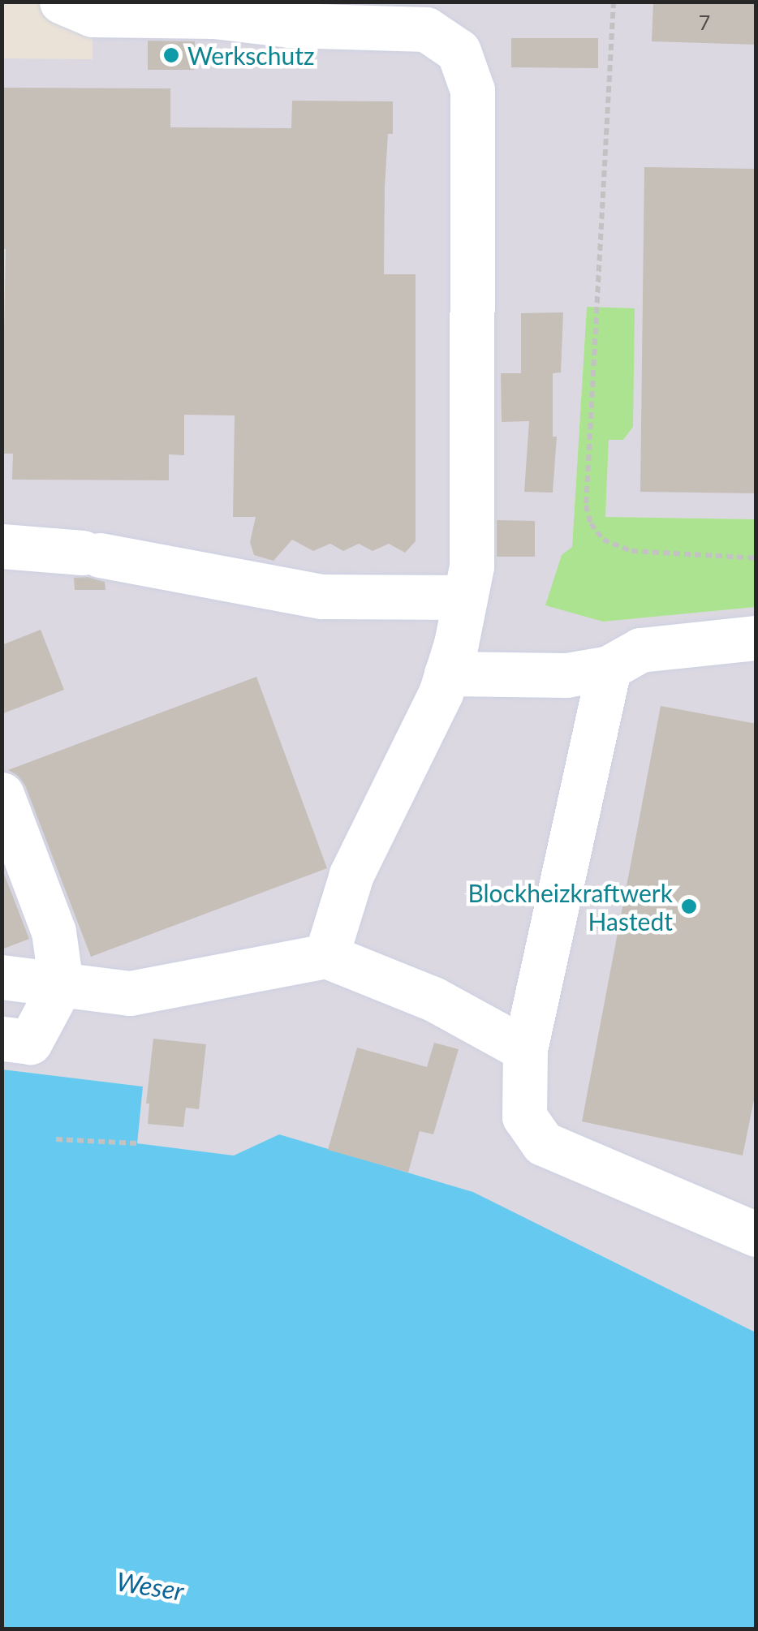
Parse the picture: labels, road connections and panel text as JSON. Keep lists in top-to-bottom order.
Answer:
{
  "water": ["Weser"],
  "places": ["Werkschutz", "Blockheizkraftwerk Hastedt"],
  "house_numbers": ["7"]
}
